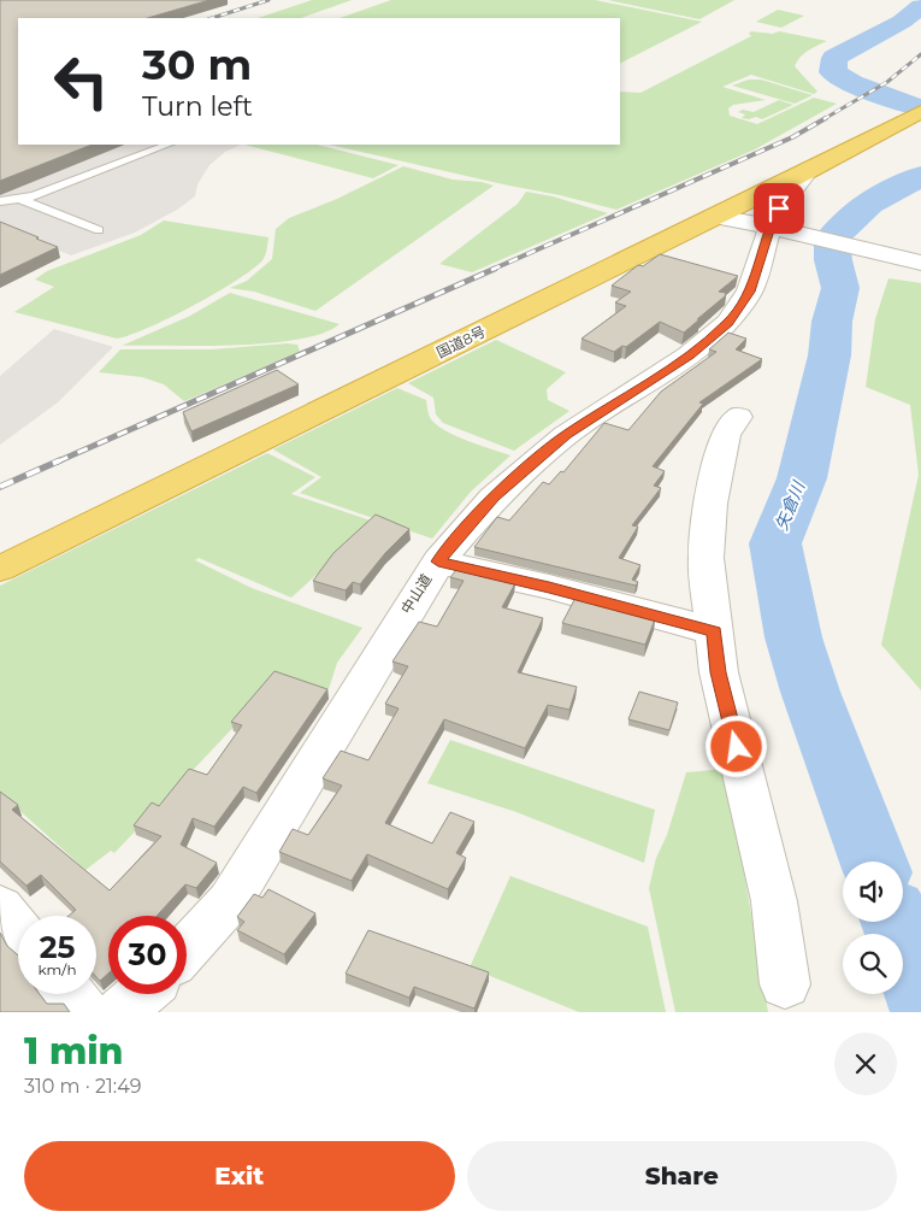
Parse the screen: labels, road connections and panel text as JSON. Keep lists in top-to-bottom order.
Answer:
{
  "streets": {
    "highway": ["国道8号"],
    "street": ["中山道"]
  },
  "crossings": [
    ["国道8号", "中山道"]
  ],
  "water": ["矢倉川"],
  "page": {
    "turn": ["30 m", "Turn left"],
    "speed": "25 km/h",
    "limit": "30",
    "heading": ["1 min", "310 m · 21:49"],
    "buttons": ["Exit", "Share"]
  }
}
